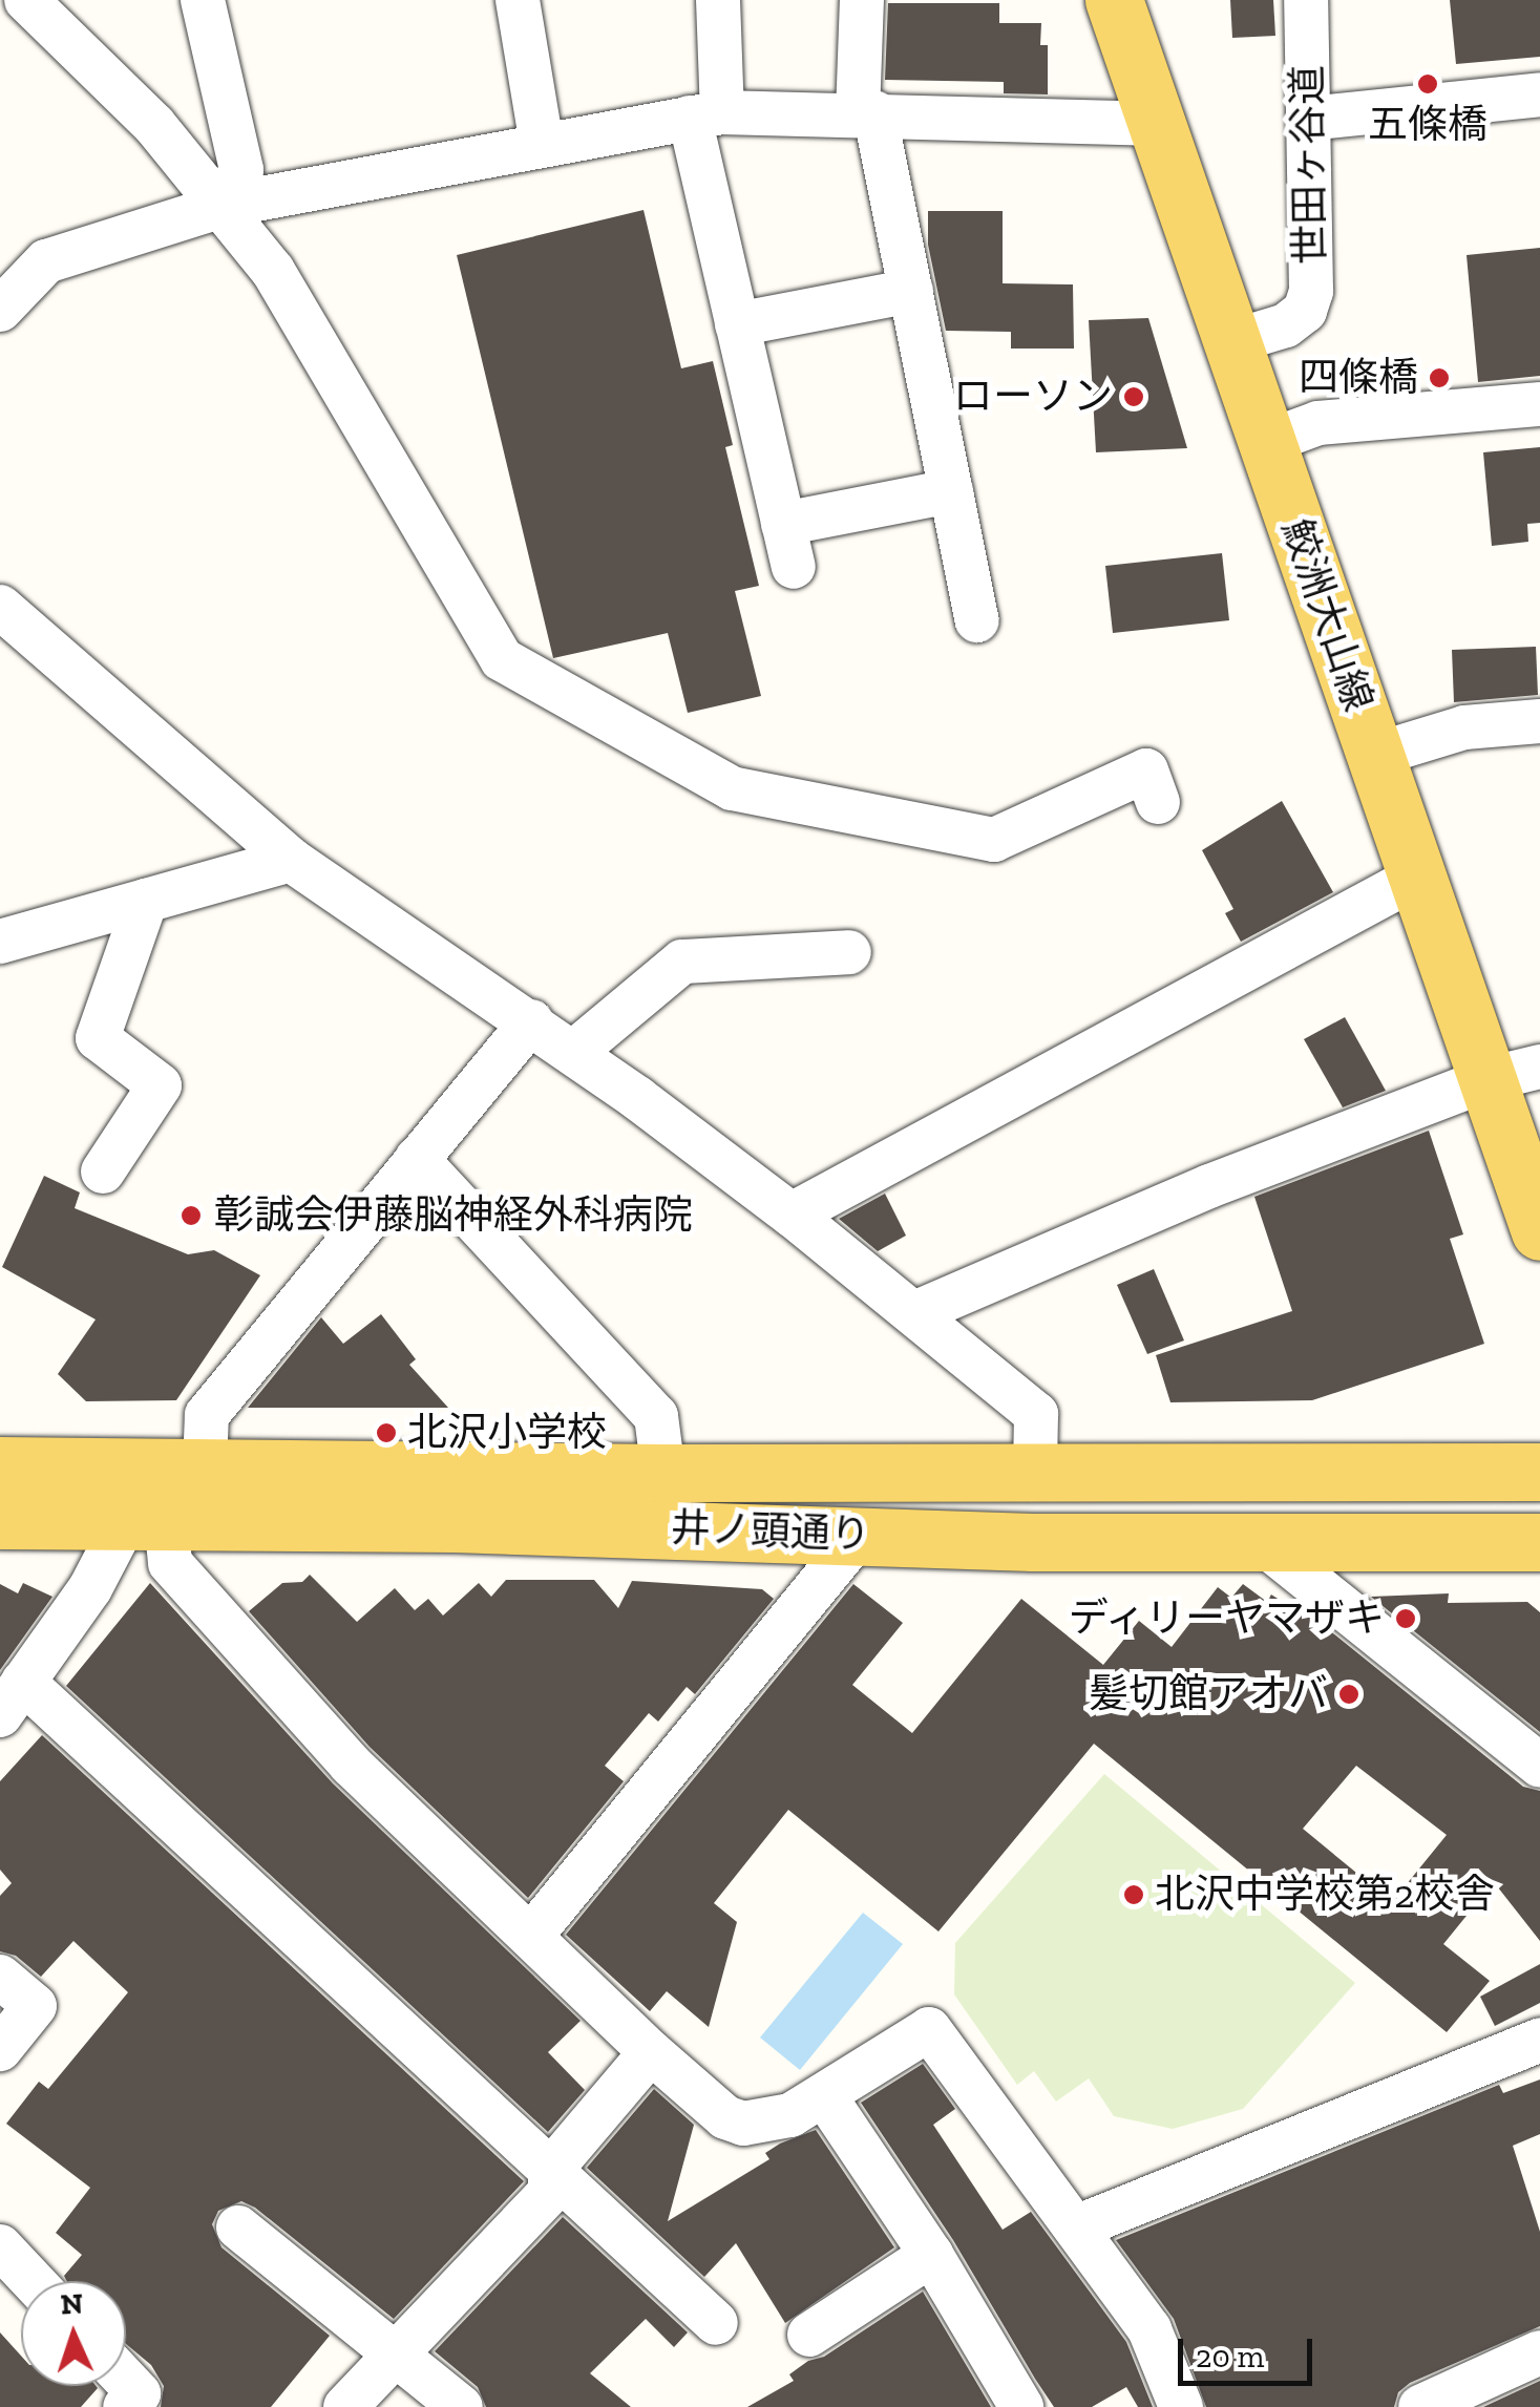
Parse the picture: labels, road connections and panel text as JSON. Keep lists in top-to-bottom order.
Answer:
{
  "streets": {
    "main road": ["鮫洲大山線", "井ノ頭通り"],
    "street": ["世田ヶ谷道"]
  },
  "crossings": [
    ["世田ヶ谷道", "鮫洲大山線"]
  ],
  "places": [
    "五條橋",
    "四條橋",
    "ローソン",
    "彰誠会伊藤脳神経外科病院",
    "北沢小学校",
    "ディリーヤマザキ",
    "髪切館アオバ",
    "北沢中学校第2校舎"
  ],
  "scale_bar": "20 m",
  "north": "top"
}
